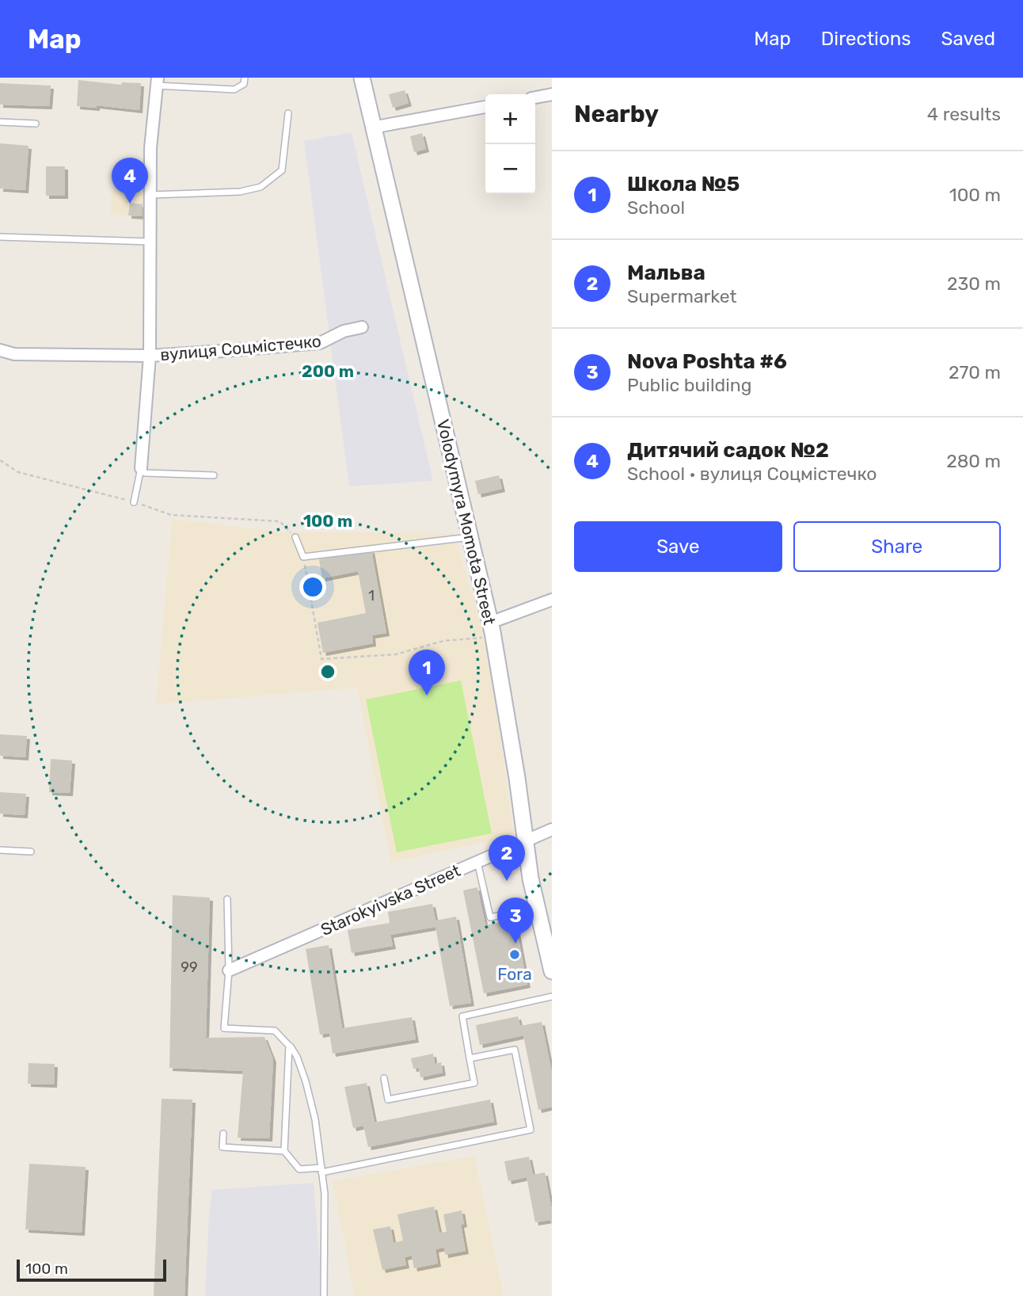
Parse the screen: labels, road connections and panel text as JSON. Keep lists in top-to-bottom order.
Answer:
{
  "streets": {
    "street": ["вулиця Соцмістечко", "Volodymyra Momota Street", "Starokyivska Street"]
  },
  "crossings": [
    ["Volodymyra Momota Street", "Starokyivska Street"]
  ],
  "places": ["Fora"],
  "house_numbers": ["1", "99"],
  "scale_bar": "100 m",
  "page": {
    "header": "Map",
    "nav": ["Map", "Directions", "Saved"],
    "heading": ["Nearby", "4 results"],
    "map_buttons": ["+", "−"],
    "list": [
      {
        "mark": "1",
        "name": "Школа №5",
        "note": "School",
        "value": "100 m"
      },
      {
        "mark": "2",
        "name": "Мальва",
        "note": "Supermarket",
        "value": "230 m"
      },
      {
        "mark": "3",
        "name": "Nova Poshta #6",
        "note": "Public building",
        "value": "270 m"
      },
      {
        "mark": "4",
        "name": "Дитячий садок №2",
        "note": "School · вулиця Соцмістечко",
        "value": "280 m"
      }
    ],
    "pins": [
      "4",
      "1",
      "2",
      "3"
    ],
    "buttons": ["Save", "Share"],
    "scale": "100 m"
  },
  "rings": ["200 m", "100 m"]
}
